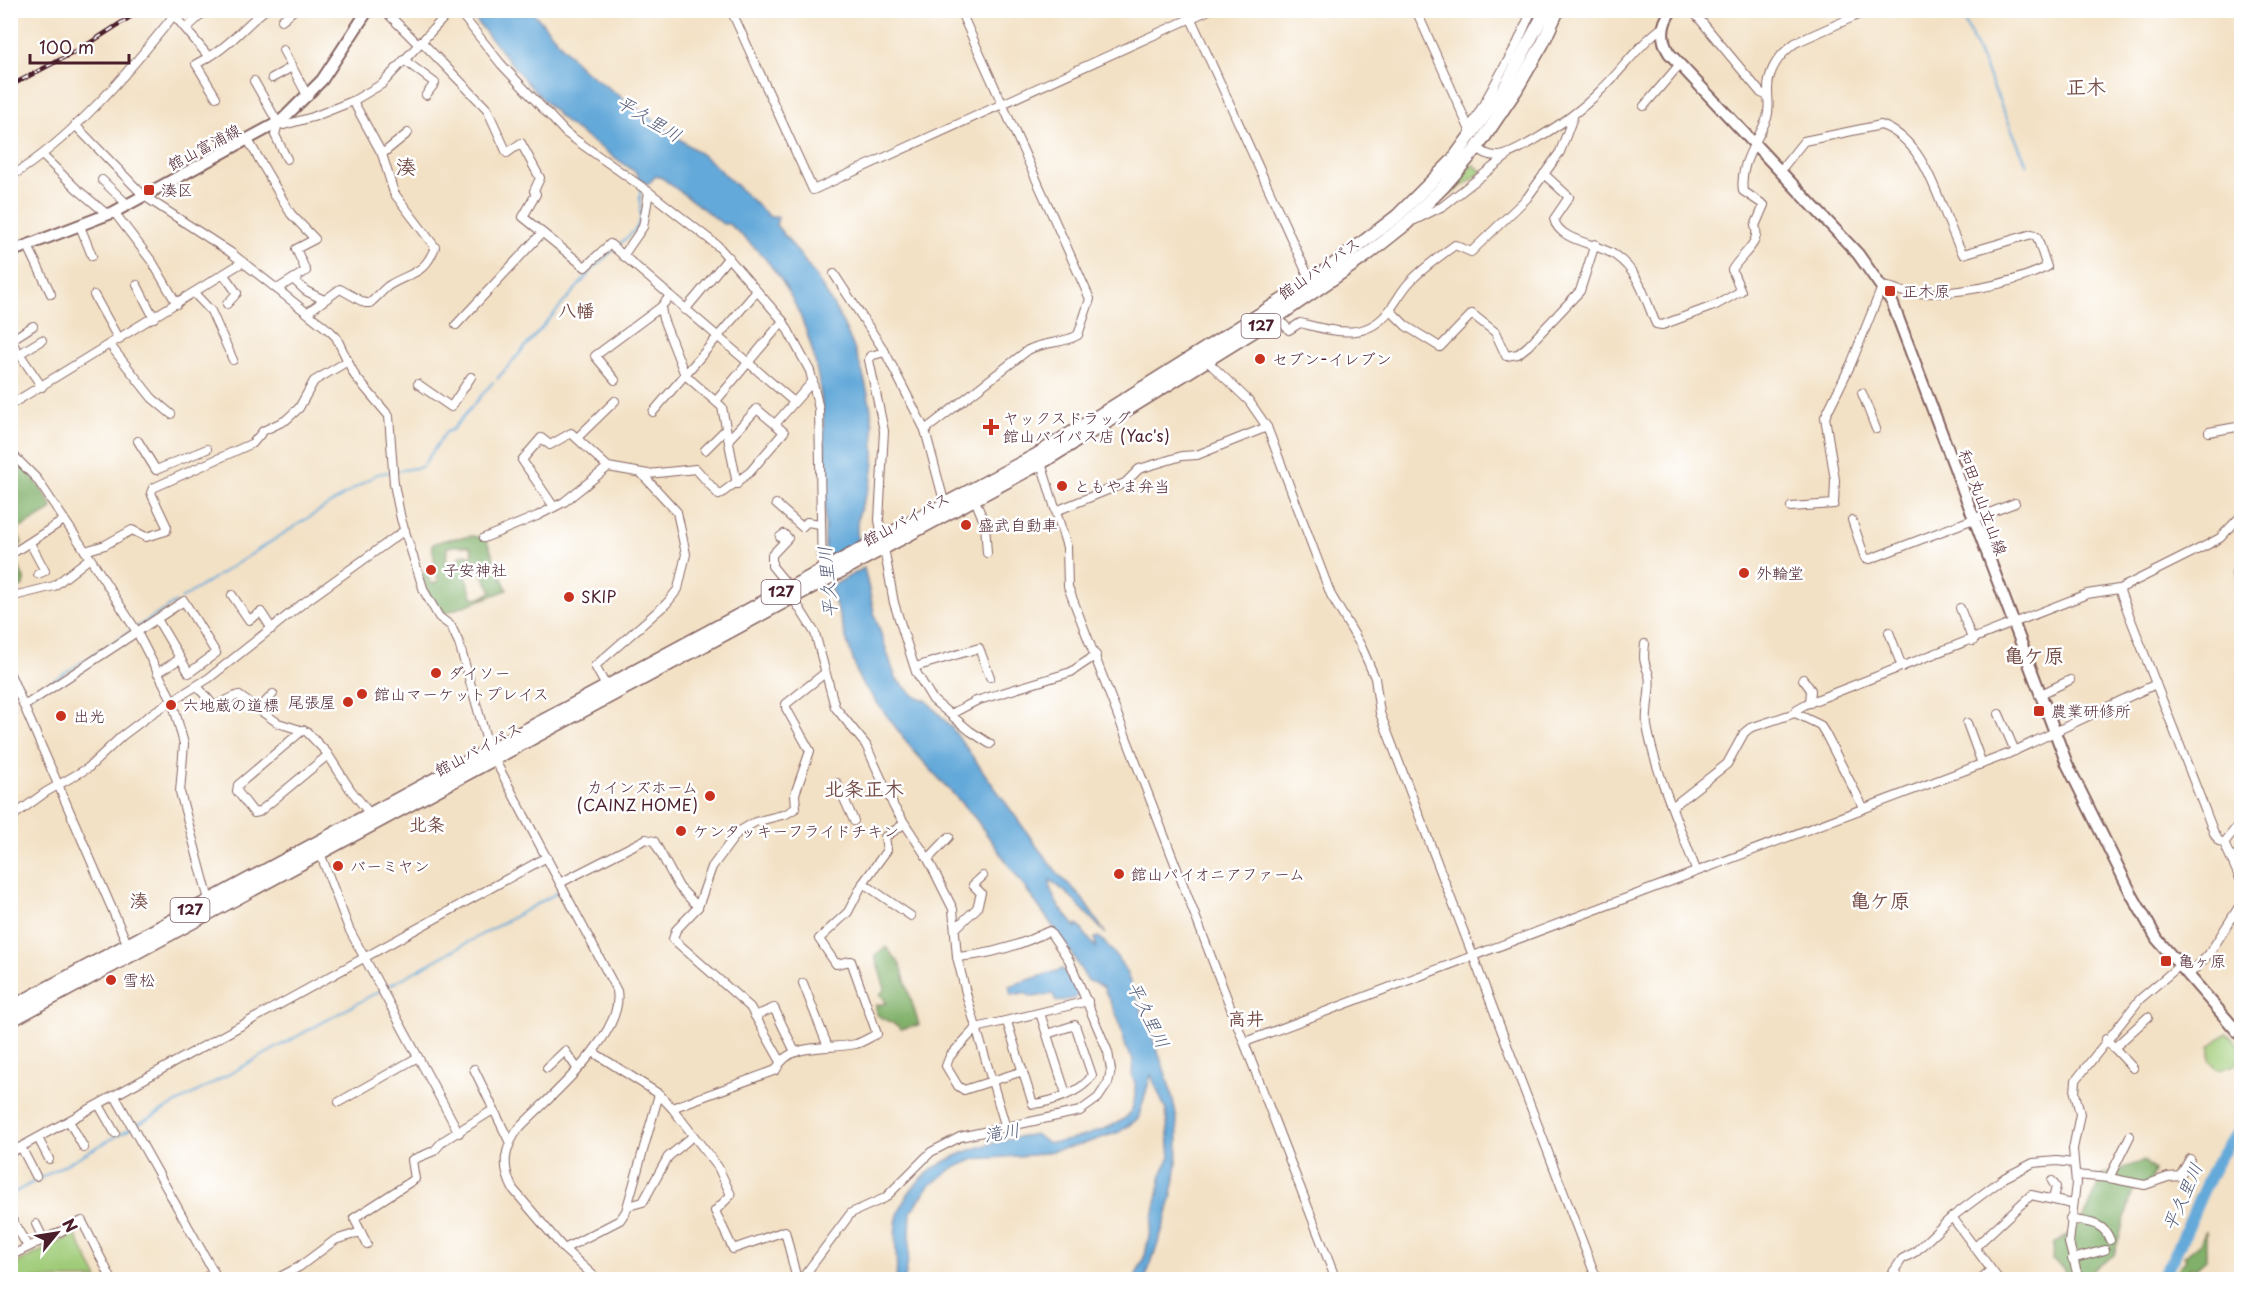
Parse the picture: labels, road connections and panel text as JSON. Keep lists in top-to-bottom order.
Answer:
{
  "streets": {
    "highway": ["館山バイパス", "127"],
    "main road": ["館山富浦線", "和田丸山立山線"]
  },
  "districts": [
    "正木",
    "湊",
    "八幡",
    "亀ケ原",
    "北条正木",
    "北条",
    "湊",
    "亀ケ原",
    "高井"
  ],
  "water": ["平久里川", "滝川"],
  "places": {
    "transit": [
      "湊区",
      "正木原",
      "農業研修所",
      "亀ヶ原"
    ],
    "other": [
      "セブン-イレブン",
      "ともやま弁当",
      "盛武自動車",
      "子安神社",
      "外輪堂",
      "SKIP",
      "ダイソー",
      "館山マーケットプレイス",
      "尾張屋",
      "六地蔵の道標",
      "出光",
      "カインズホーム (CAINZ HOME)",
      "ケンタッキーフライドチキン",
      "バーミヤン",
      "館山パイオニアファーム",
      "雪松"
    ],
    "health": ["ヤックスドラッグ 館山バイパス店 (Yac's)"]
  },
  "scale_bar": "100 m",
  "north": "top right"
}
